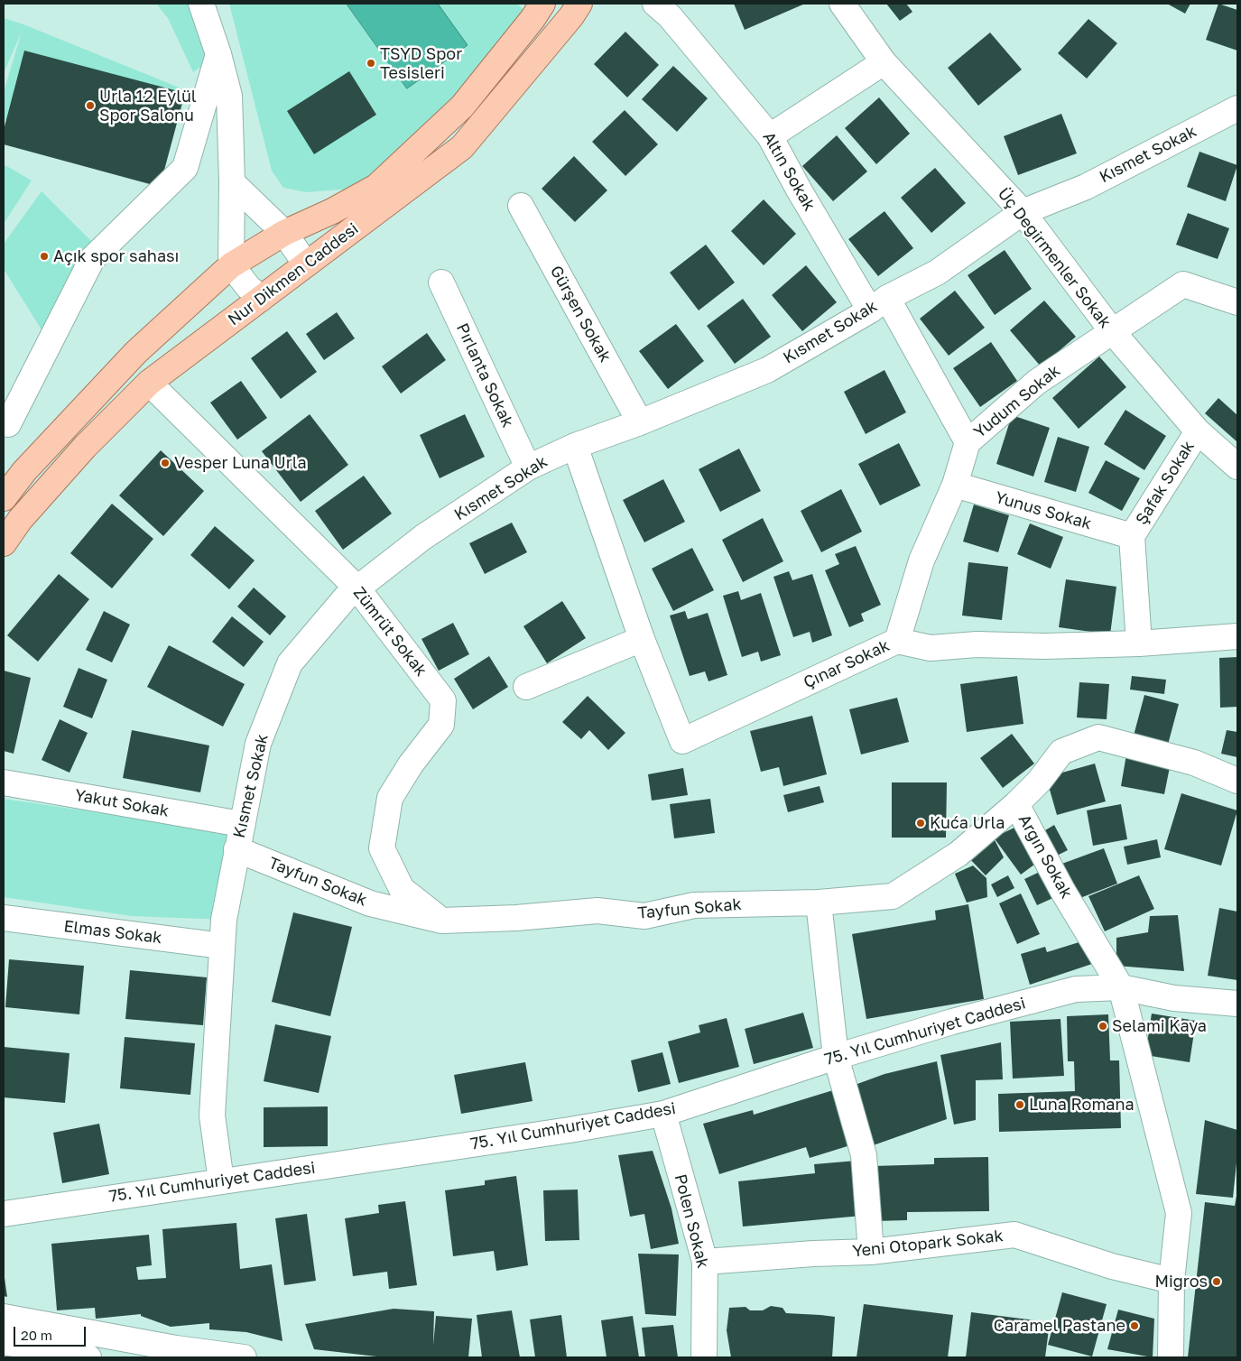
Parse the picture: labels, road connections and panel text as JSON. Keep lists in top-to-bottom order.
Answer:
{
  "streets": {
    "main road": ["Nur Dikmen Caddesi"],
    "street": [
      "Kısmet Sokak",
      "Altın Sokak",
      "Üç Değirmenler Sokak",
      "Gürşen Sokak",
      "Pırlanta Sokak",
      "Yudum Sokak",
      "Şafak Sokak",
      "Yunus Sokak",
      "Zümrüt Sokak",
      "Çınar Sokak",
      "Yakut Sokak",
      "Argın Sokak",
      "Tayfun Sokak",
      "Elmas Sokak",
      "75. Yıl Cumhuriyet Caddesi",
      "Polen Sokak",
      "Yeni Otopark Sokak"
    ]
  },
  "crossings": [
    ["Kısmet Sokak", "Altın Sokak"],
    ["Kısmet Sokak", "Üç Değirmenler Sokak"],
    ["Kısmet Sokak", "Gürşen Sokak"],
    ["Kısmet Sokak", "Pırlanta Sokak"],
    ["Kısmet Sokak", "Zümrüt Sokak"],
    ["Kısmet Sokak", "Yakut Sokak"],
    ["Kısmet Sokak", "Tayfun Sokak"],
    ["Kısmet Sokak", "Elmas Sokak"],
    ["Kısmet Sokak", "75. Yıl Cumhuriyet Caddesi"],
    ["Altın Sokak", "Yudum Sokak"],
    ["Üç Değirmenler Sokak", "Yudum Sokak"],
    ["Üç Değirmenler Sokak", "Şafak Sokak"],
    ["Nur Dikmen Caddesi", "Zümrüt Sokak"],
    ["Şafak Sokak", "Yunus Sokak"],
    ["Şafak Sokak", "Çınar Sokak"],
    ["Zümrüt Sokak", "Tayfun Sokak"],
    ["Argın Sokak", "Tayfun Sokak"],
    ["Argın Sokak", "75. Yıl Cumhuriyet Caddesi"],
    ["Argın Sokak", "Yeni Otopark Sokak"],
    ["75. Yıl Cumhuriyet Caddesi", "Polen Sokak"],
    ["Polen Sokak", "Yeni Otopark Sokak"]
  ],
  "places": [
    "TSYD Spor Tesisleri",
    "Urla 12 Eylül Spor Salonu",
    "Açık spor sahası",
    "Vesper Luna Urla",
    "Kuća Urla",
    "Selami Kaya",
    "Luna Romana",
    "Migros",
    "Caramel Pastane"
  ],
  "scale_bar": "20 m"
}
